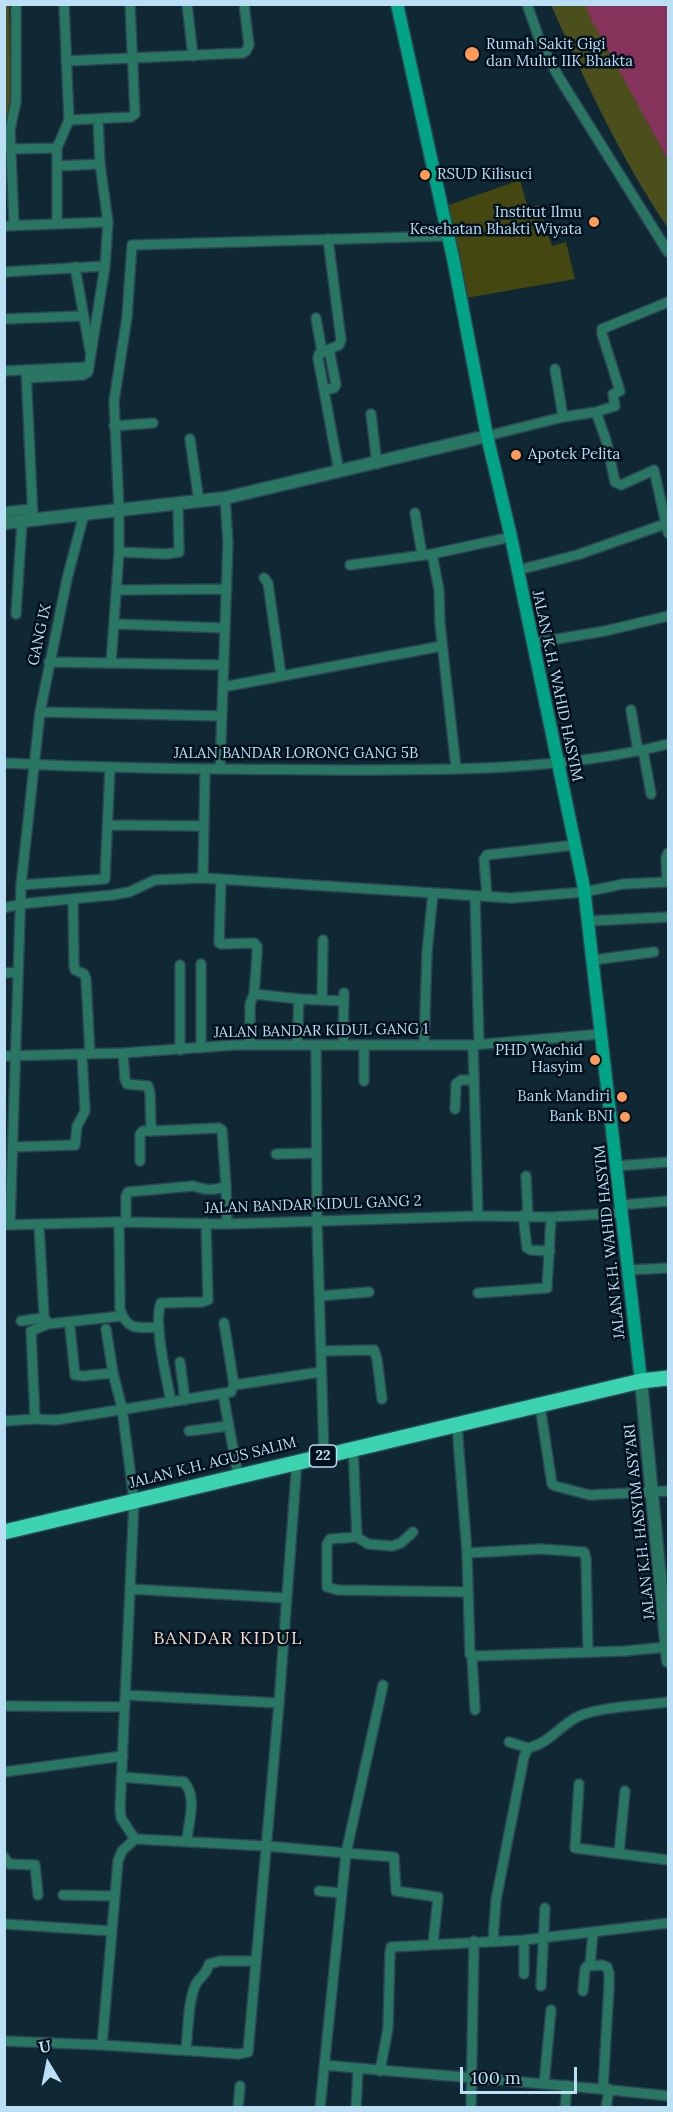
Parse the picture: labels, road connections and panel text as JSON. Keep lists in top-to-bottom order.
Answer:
{
  "streets": {
    "highway": ["22", "JALAN K.H. AGUS SALIM"],
    "main road": ["JALAN K.H. WAHID HASYIM"],
    "street": [
      "GANG IX",
      "JALAN BANDAR LORONG GANG 5B",
      "JALAN BANDAR KIDUL GANG 1",
      "JALAN BANDAR KIDUL GANG 2",
      "JALAN K.H. HASYIM ASY'ARI"
    ]
  },
  "crossings": [
    ["GANG IX", "JALAN BANDAR LORONG GANG 5B"],
    ["GANG IX", "JALAN BANDAR KIDUL GANG 1"],
    ["GANG IX", "JALAN BANDAR KIDUL GANG 2"],
    ["JALAN K.H. WAHID HASYIM", "JALAN BANDAR LORONG GANG 5B"],
    ["JALAN K.H. WAHID HASYIM", "JALAN BANDAR KIDUL GANG 1"],
    ["JALAN K.H. WAHID HASYIM", "JALAN BANDAR KIDUL GANG 2"],
    ["JALAN K.H. WAHID HASYIM", "22"],
    ["JALAN K.H. WAHID HASYIM", "JALAN K.H. AGUS SALIM"],
    ["JALAN K.H. WAHID HASYIM", "JALAN K.H. HASYIM ASY'ARI"],
    ["22", "JALAN K.H. AGUS SALIM"],
    ["22", "JALAN K.H. HASYIM ASY'ARI"],
    ["JALAN K.H. AGUS SALIM", "JALAN K.H. HASYIM ASY'ARI"]
  ],
  "districts": ["BANDAR KIDUL"],
  "places": [
    "Rumah Sakit Gigi dan Mulut IIK Bhakta",
    "RSUD Kilisuci",
    "Institut Ilmu Kesehatan Bhakti Wiyata",
    "Apotek Pelita",
    "PHD Wachid Hasyim",
    "Bank Mandiri",
    "Bank BNI"
  ],
  "scale_bar": "100 m",
  "north": "top"
}
